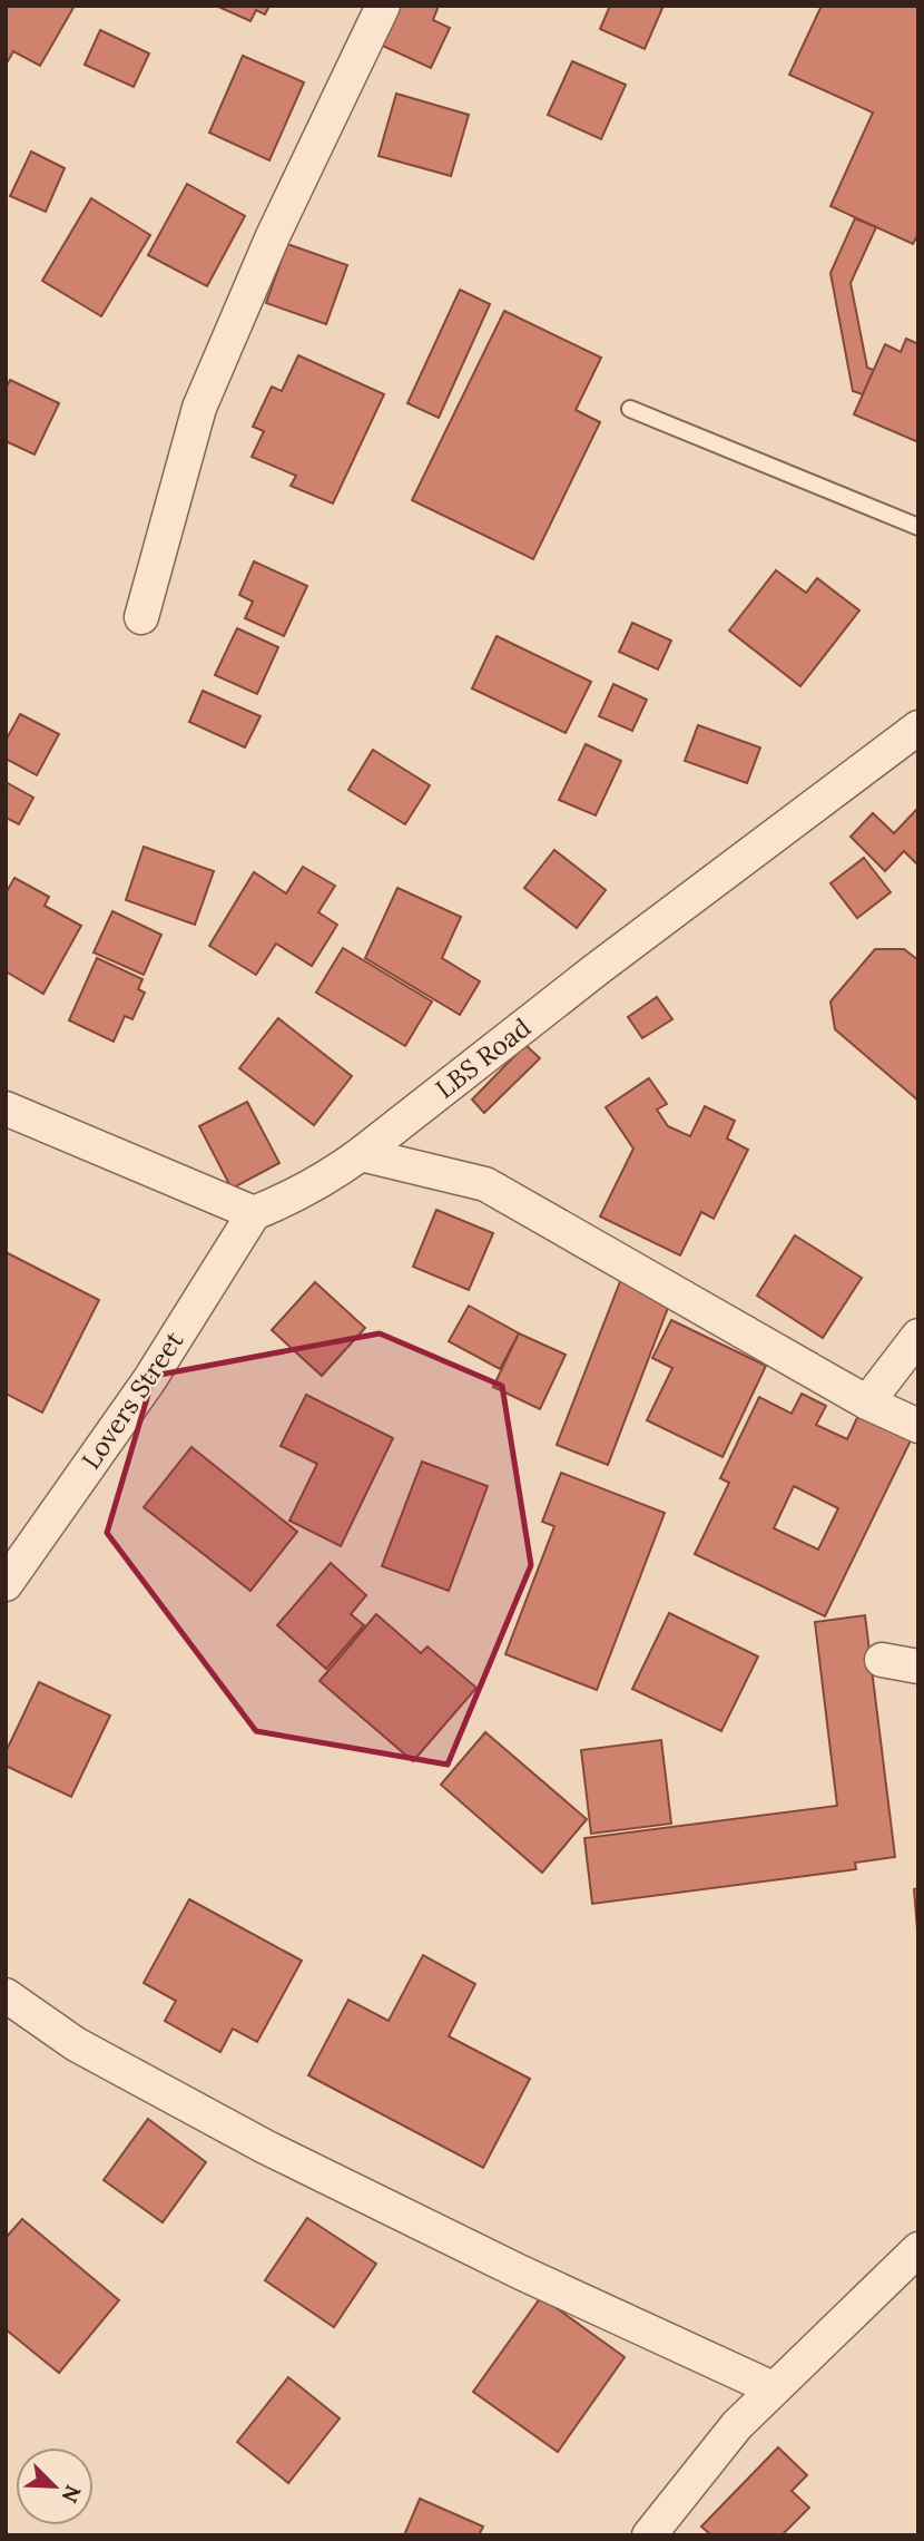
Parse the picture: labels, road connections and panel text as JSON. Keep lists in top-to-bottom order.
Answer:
{
  "streets": {
    "street": ["LBS Road", "Lovers Street"]
  },
  "crossings": [
    ["LBS Road", "Lovers Street"]
  ],
  "north": "bottom right"
}
